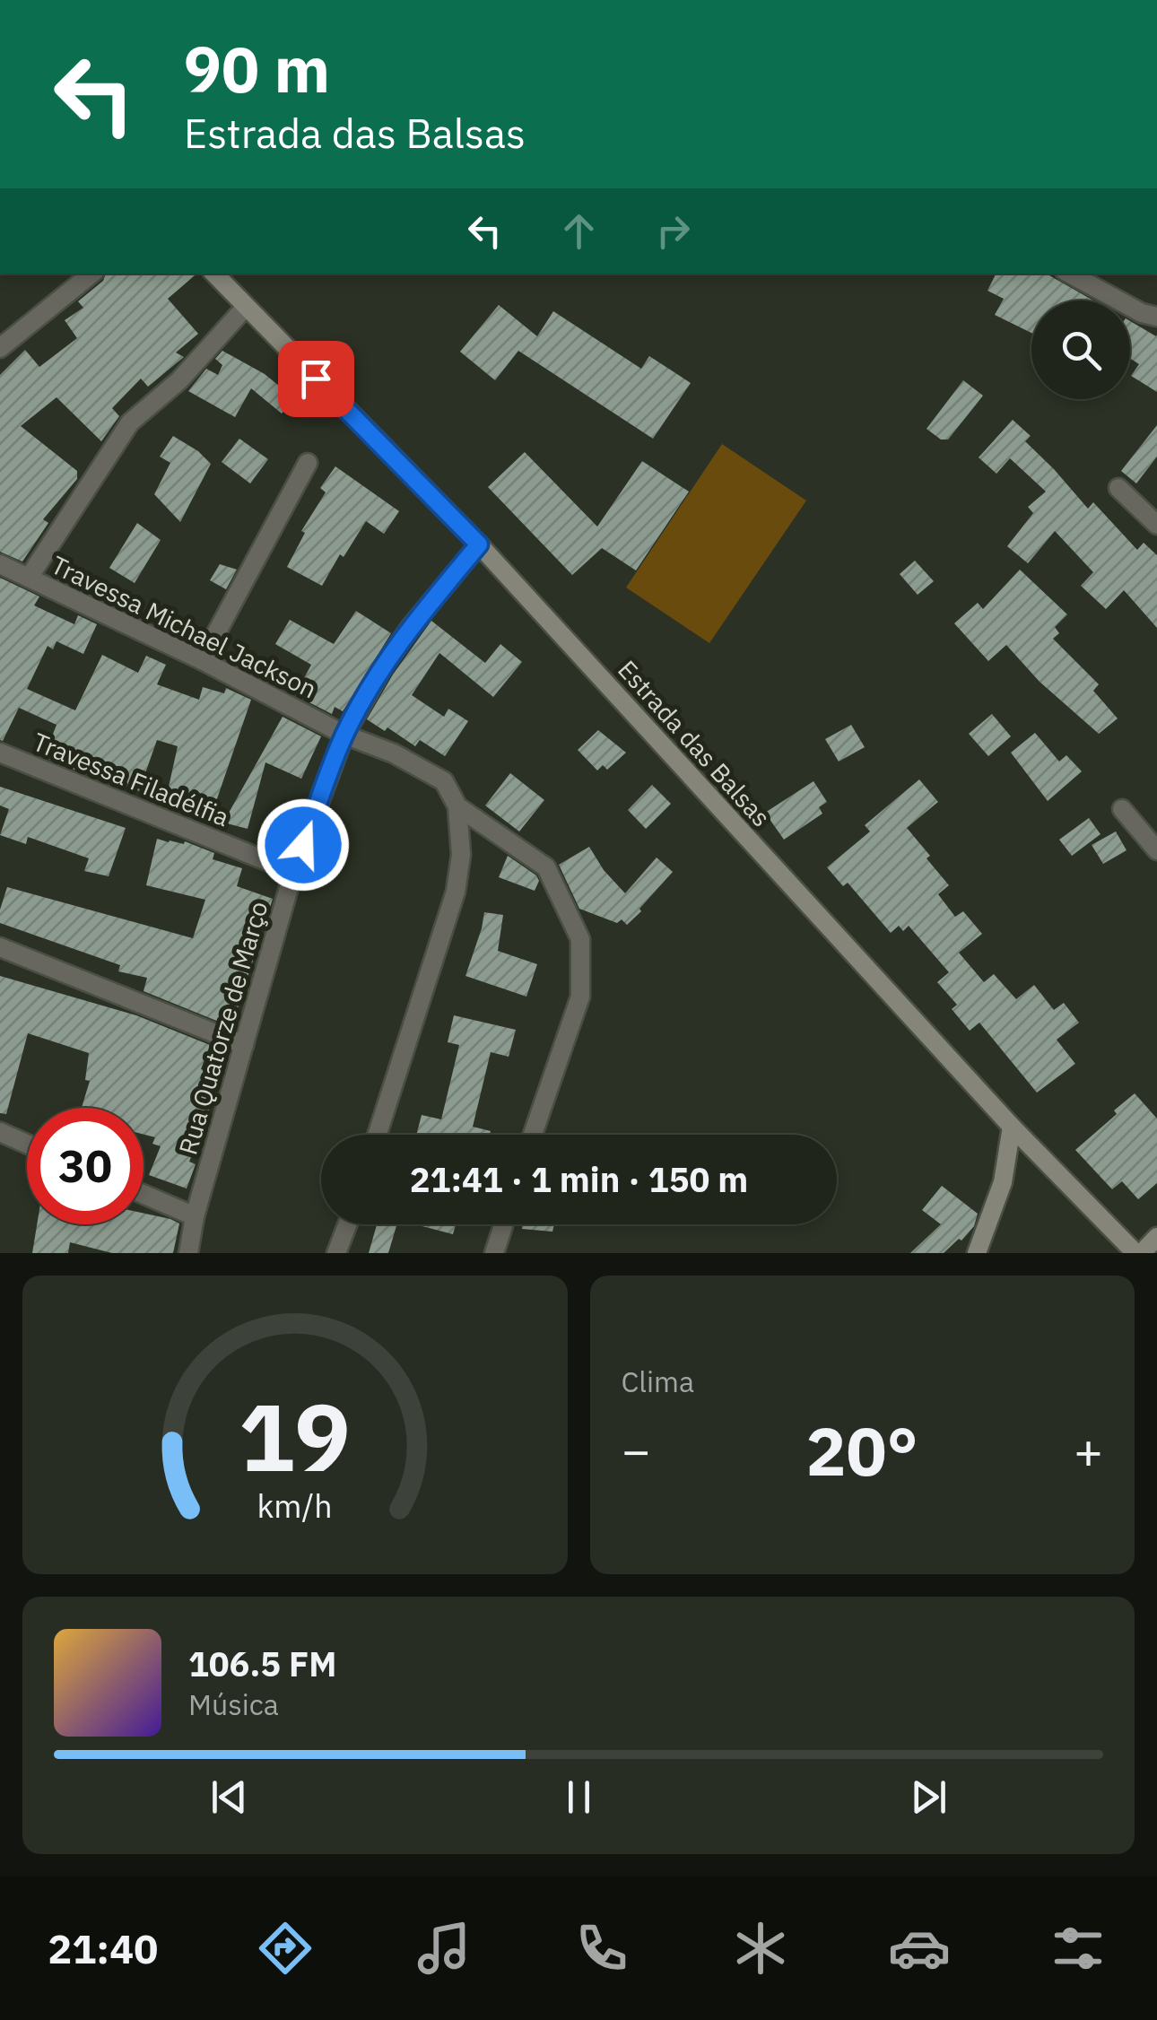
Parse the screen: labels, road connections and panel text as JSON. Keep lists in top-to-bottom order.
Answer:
{
  "streets": {
    "street": [
      "Travessa Michael Jackson",
      "Estrada das Balsas",
      "Travessa Filadélfia",
      "Rua Quatorze de Março"
    ]
  },
  "crossings": [
    ["Travessa Michael Jackson", "Rua Quatorze de Março"],
    ["Estrada das Balsas", "Rua Quatorze de Março"],
    ["Travessa Filadélfia", "Rua Quatorze de Março"]
  ],
  "page": {
    "turn": ["90 m", "Estrada das Balsas"],
    "limit": "30",
    "trip": "21:41 · 1 min · 150 m",
    "tile": "Clima",
    "heat": ["−", "20°", "+"],
    "song": ["106.5 FM", "Música"],
    "tabs": "21:40",
    "gauge": ["19", "km/h"]
  }
}
